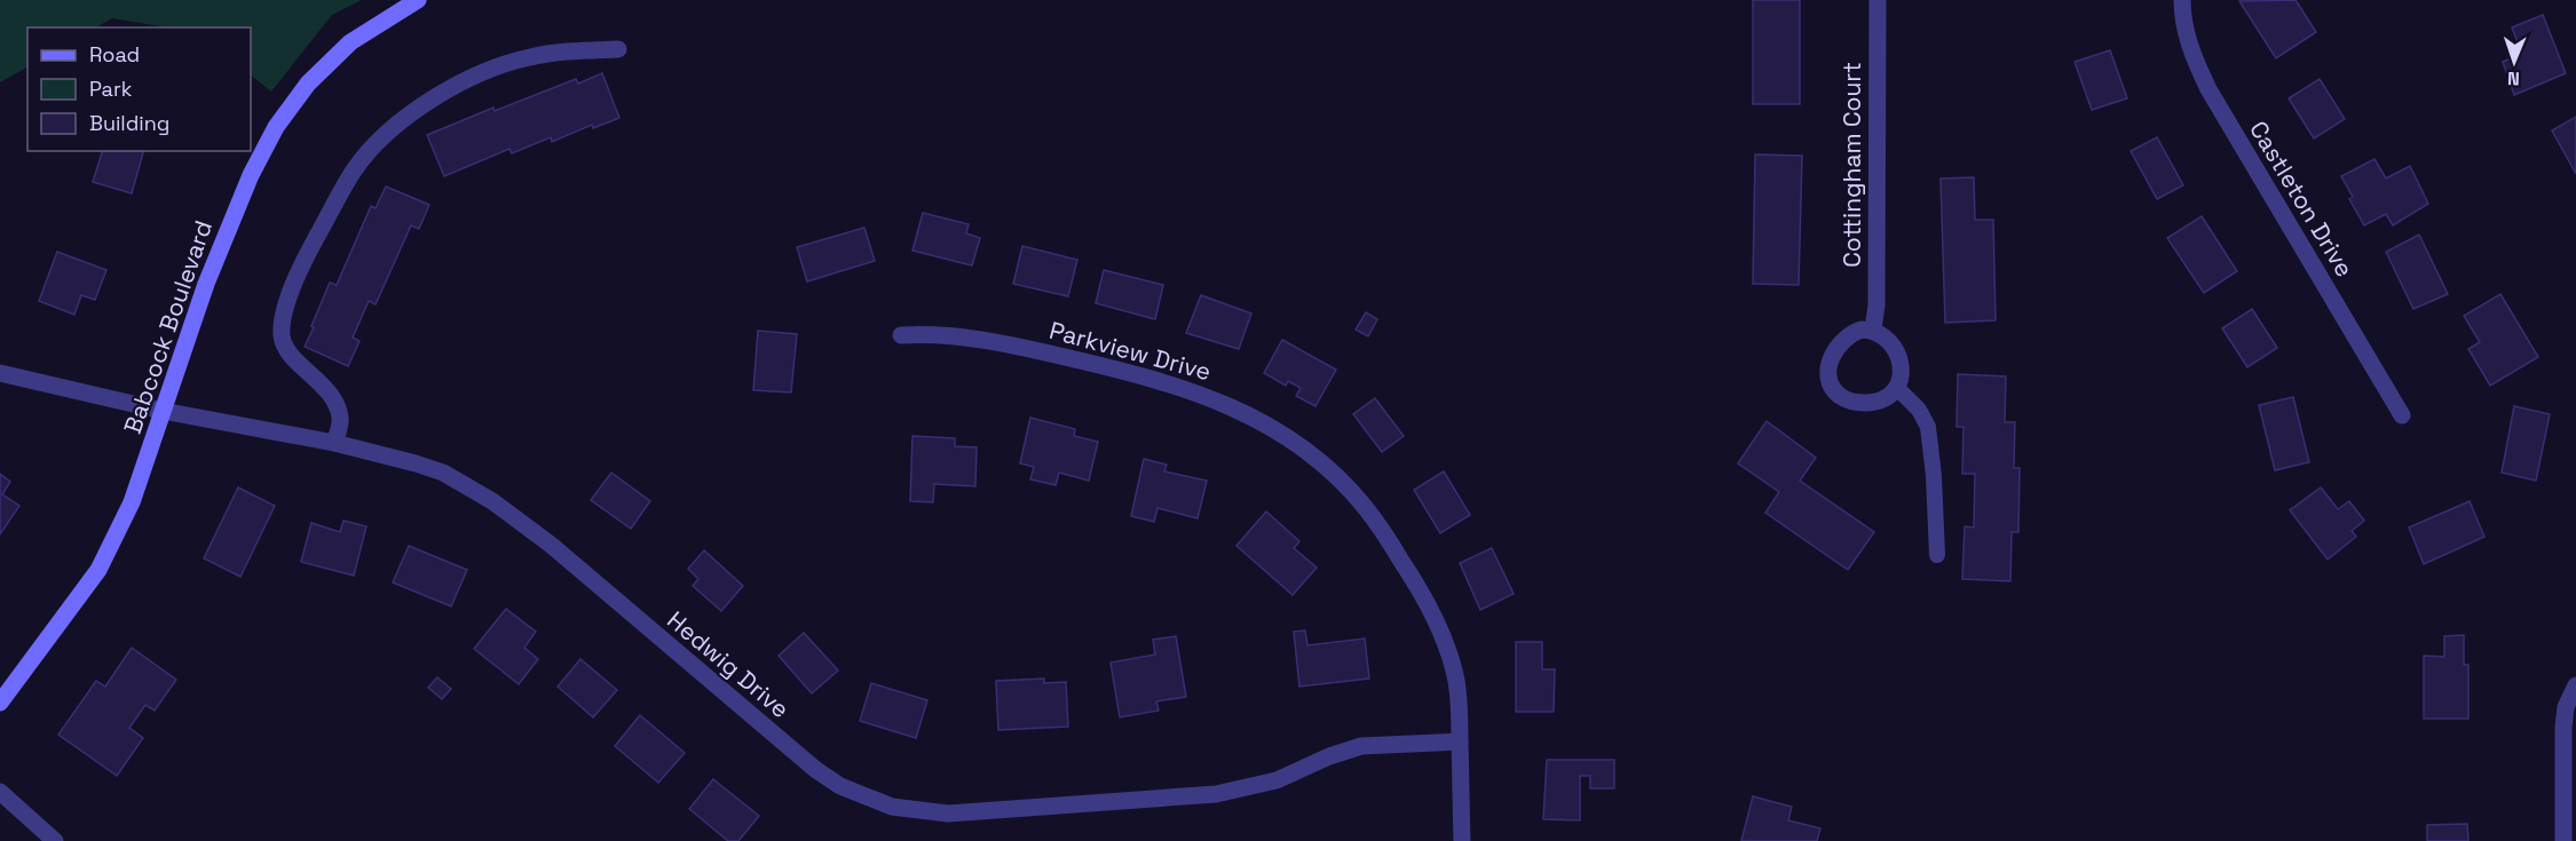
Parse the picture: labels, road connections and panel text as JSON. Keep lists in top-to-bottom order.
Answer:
{
  "streets": {
    "main road": ["Babcock Boulevard"],
    "street": [
      "Cottingham Court",
      "Castleton Drive",
      "Parkview Drive",
      "Hedwig Drive"
    ]
  },
  "crossings": [
    ["Babcock Boulevard", "Hedwig Drive"],
    ["Parkview Drive", "Hedwig Drive"]
  ],
  "legend": ["Road", "Park", "Building"],
  "north": "bottom"
}
